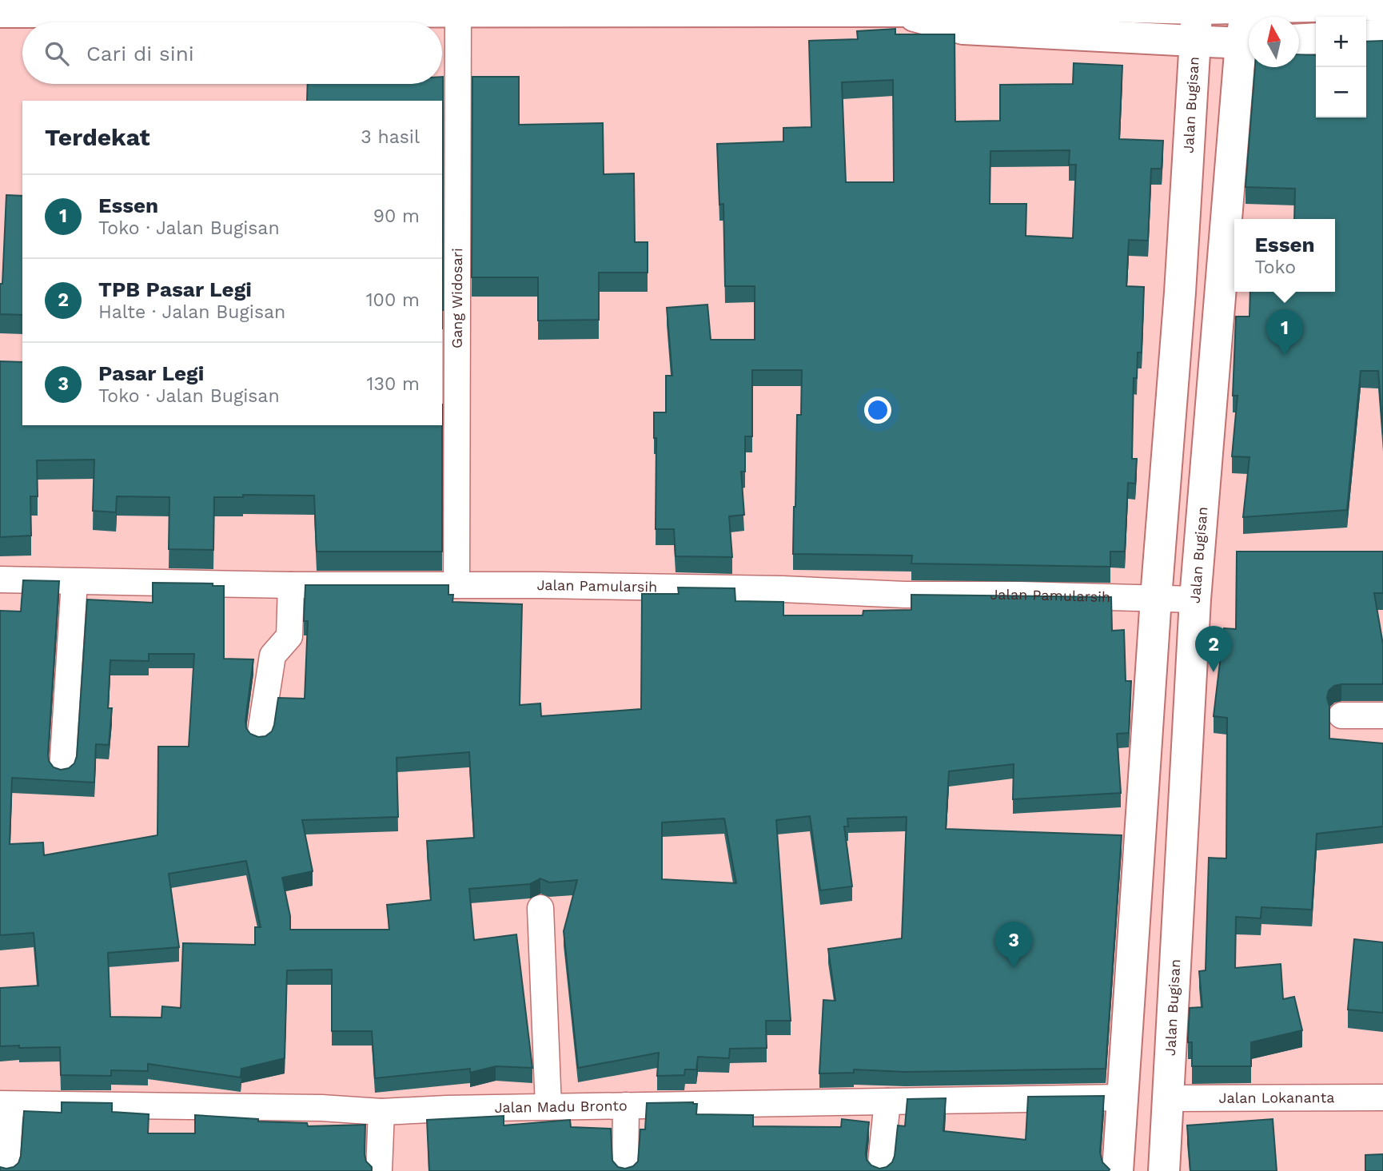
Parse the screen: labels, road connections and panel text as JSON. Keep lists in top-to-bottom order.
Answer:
{
  "streets": {
    "main road": ["Jalan Bugisan"],
    "street": [
      "Gang Widosari",
      "Jalan Pamularsih",
      "Jalan Lokananta",
      "Jalan Madu Bronto"
    ]
  },
  "crossings": [
    ["Jalan Bugisan", "Jalan Pamularsih"],
    ["Jalan Bugisan", "Jalan Lokananta"],
    ["Jalan Bugisan", "Jalan Madu Bronto"],
    ["Gang Widosari", "Jalan Pamularsih"]
  ],
  "north": "top",
  "page": {
    "map_buttons": ["+", "−"],
    "search": "Cari di sini",
    "heading": ["Terdekat", "3 hasil"],
    "list": [
      {
        "mark": "1",
        "name": "Essen",
        "note": "Toko · Jalan Bugisan",
        "value": "90 m"
      },
      {
        "mark": "2",
        "name": "TPB Pasar Legi",
        "note": "Halte · Jalan Bugisan",
        "value": "100 m"
      },
      {
        "mark": "3",
        "name": "Pasar Legi",
        "note": "Toko · Jalan Bugisan",
        "value": "130 m"
      }
    ],
    "popup": ["Essen", "Toko"],
    "pins": ["1", "2", "3"]
  }
}
